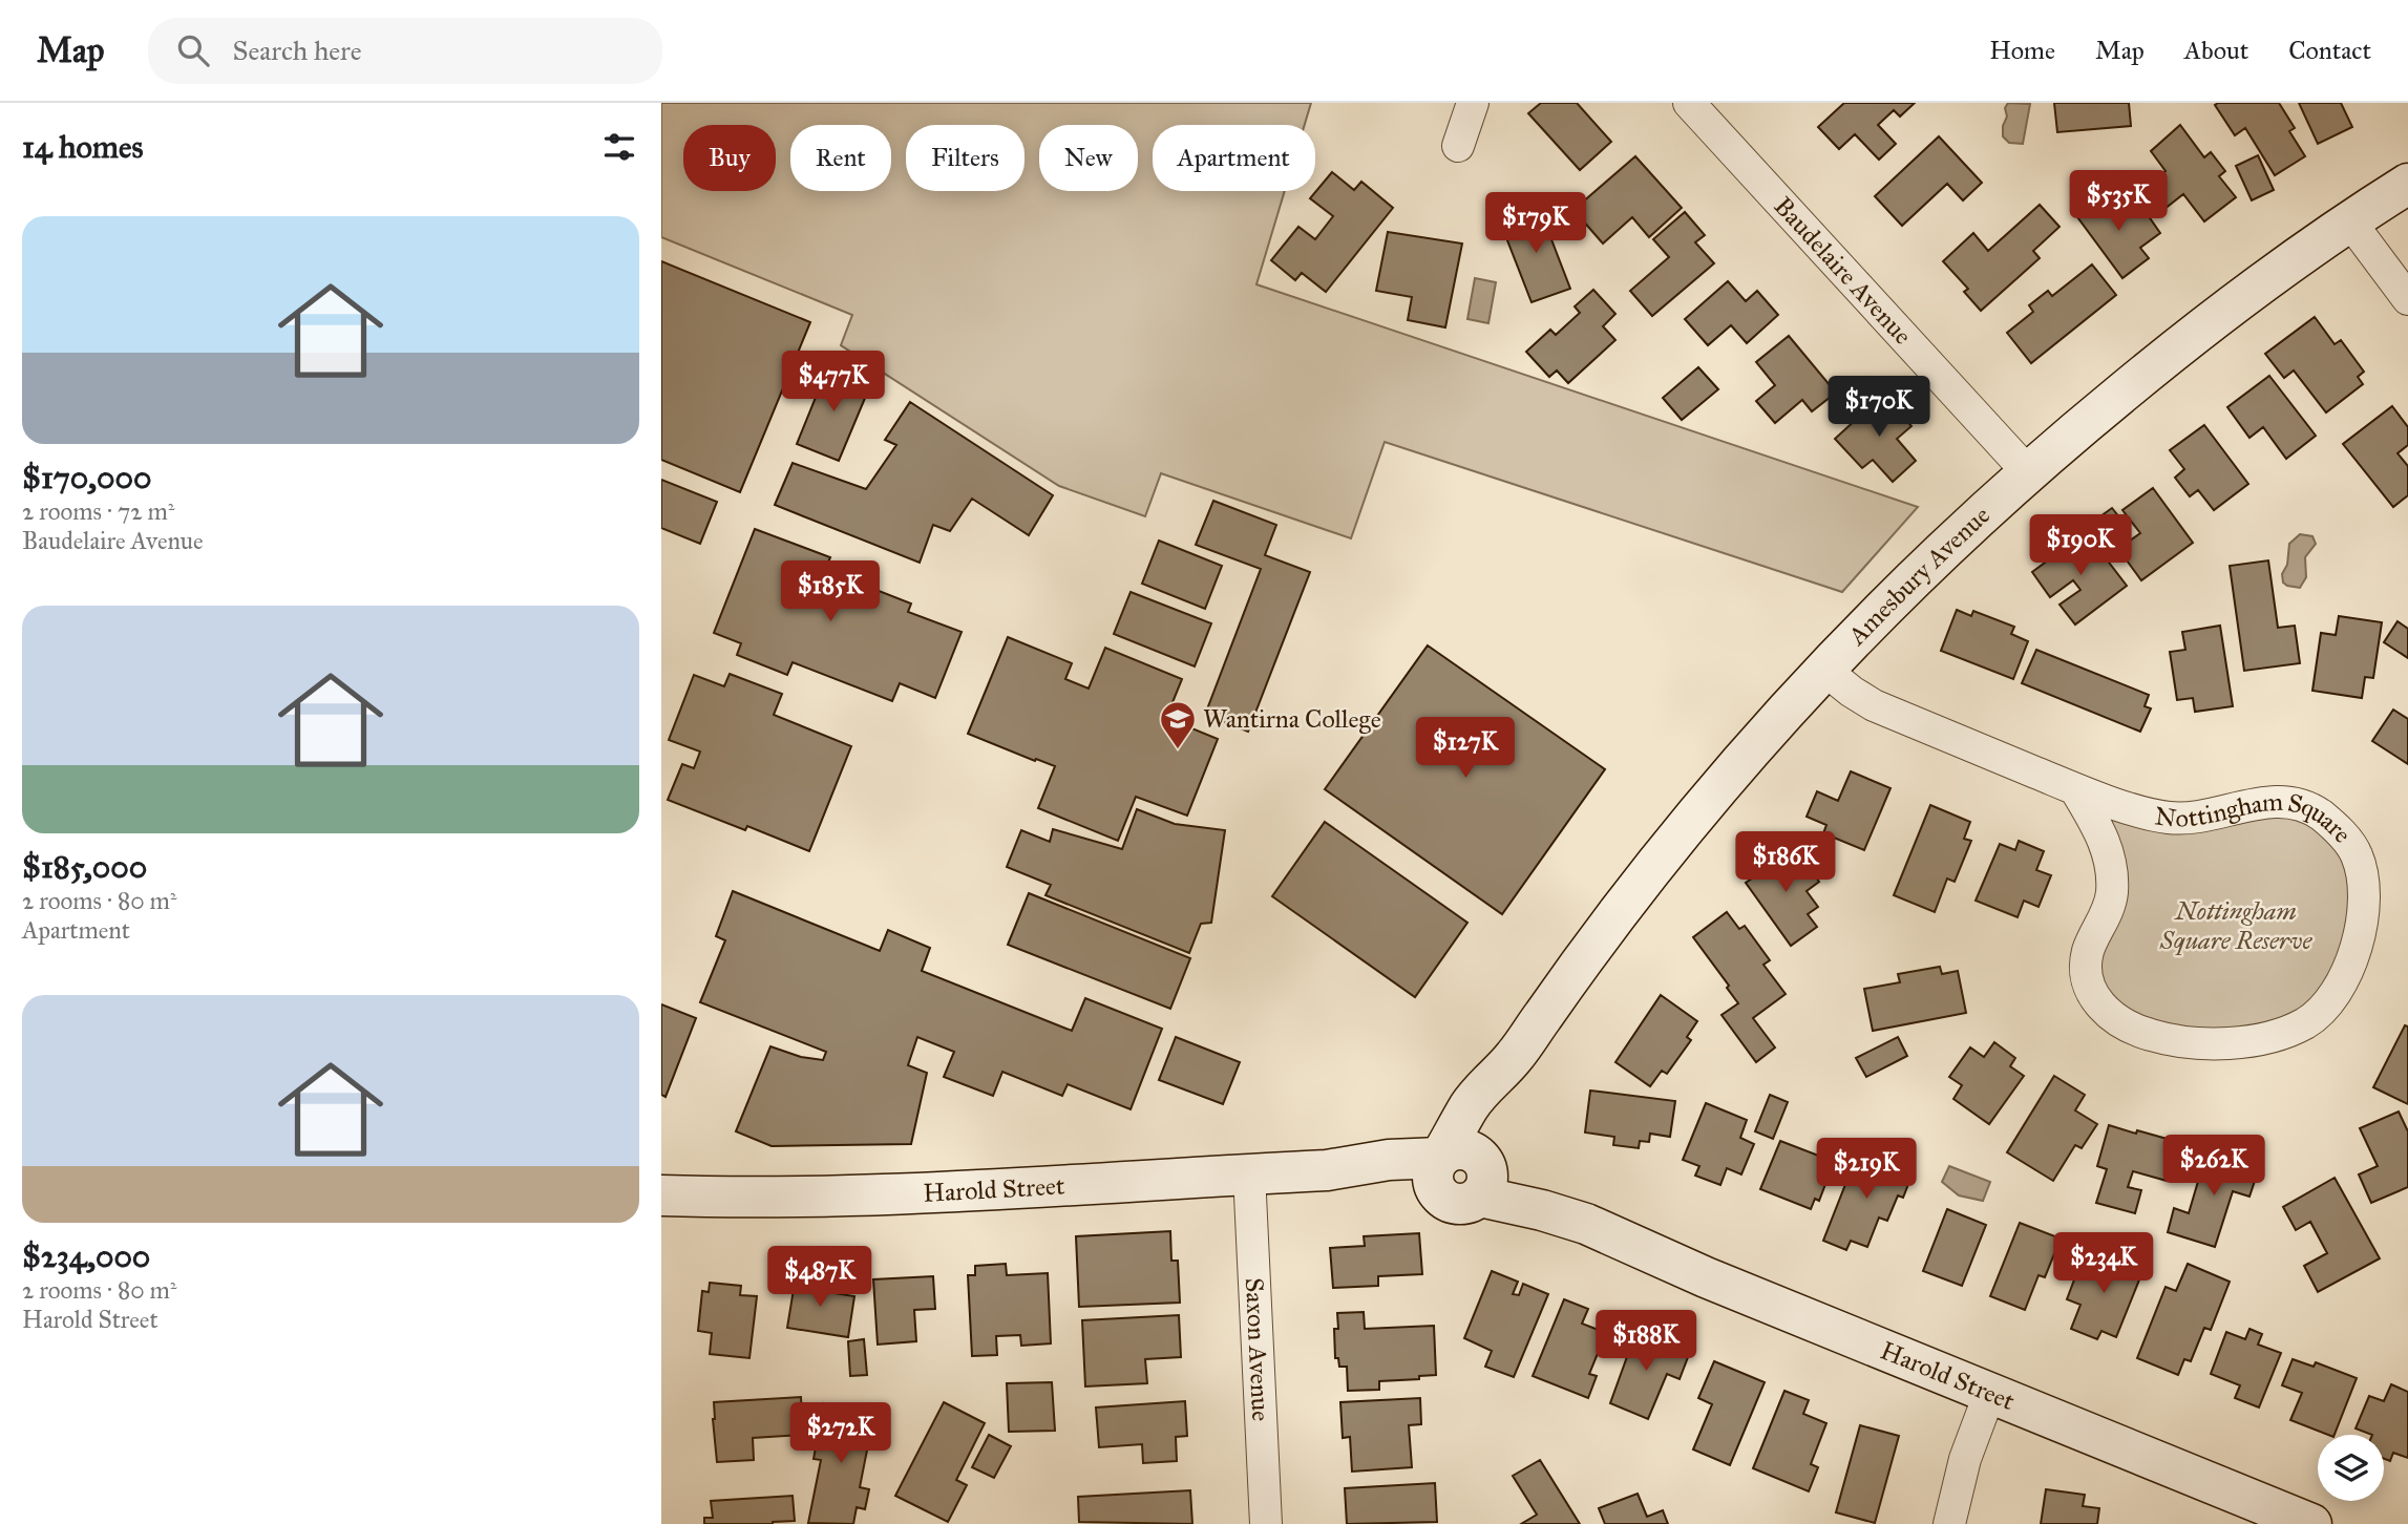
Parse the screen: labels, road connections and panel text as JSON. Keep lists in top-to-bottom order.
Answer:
{
  "streets": {
    "street": [
      "Baudelaire Avenue",
      "Amesbury Avenue",
      "Nottingham Square",
      "Harold Street",
      "Saxon Avenue"
    ]
  },
  "crossings": [
    ["Baudelaire Avenue", "Amesbury Avenue"],
    ["Amesbury Avenue", "Nottingham Square"],
    ["Amesbury Avenue", "Harold Street"],
    ["Harold Street", "Saxon Avenue"]
  ],
  "parks": ["Nottingham Square Reserve"],
  "places": {
    "school or university": ["Wantirna College"]
  },
  "page": {
    "header": "Map",
    "search": "Search here",
    "nav": [
      "Home",
      "Map",
      "About",
      "Contact"
    ],
    "heading": "14 homes",
    "chip": [
      "Buy",
      "Rent",
      "Filters",
      "New",
      "Apartment"
    ],
    "price": [
      "$535K",
      "$179K",
      "$477K",
      "$170K",
      "$190K",
      "$185K",
      "$127K",
      "$186K",
      "$262K",
      "$219K",
      "$234K",
      "$487K",
      "$188K",
      "$272K"
    ],
    "list": [
      {
        "name": "$170,000",
        "note": "2 rooms · 72 m² · Baudelaire Avenue"
      },
      {
        "name": "$185,000",
        "note": "2 rooms · 80 m² · Apartment"
      },
      {
        "name": "$234,000",
        "note": "2 rooms · 80 m² · Harold Street"
      }
    ]
  }
}
